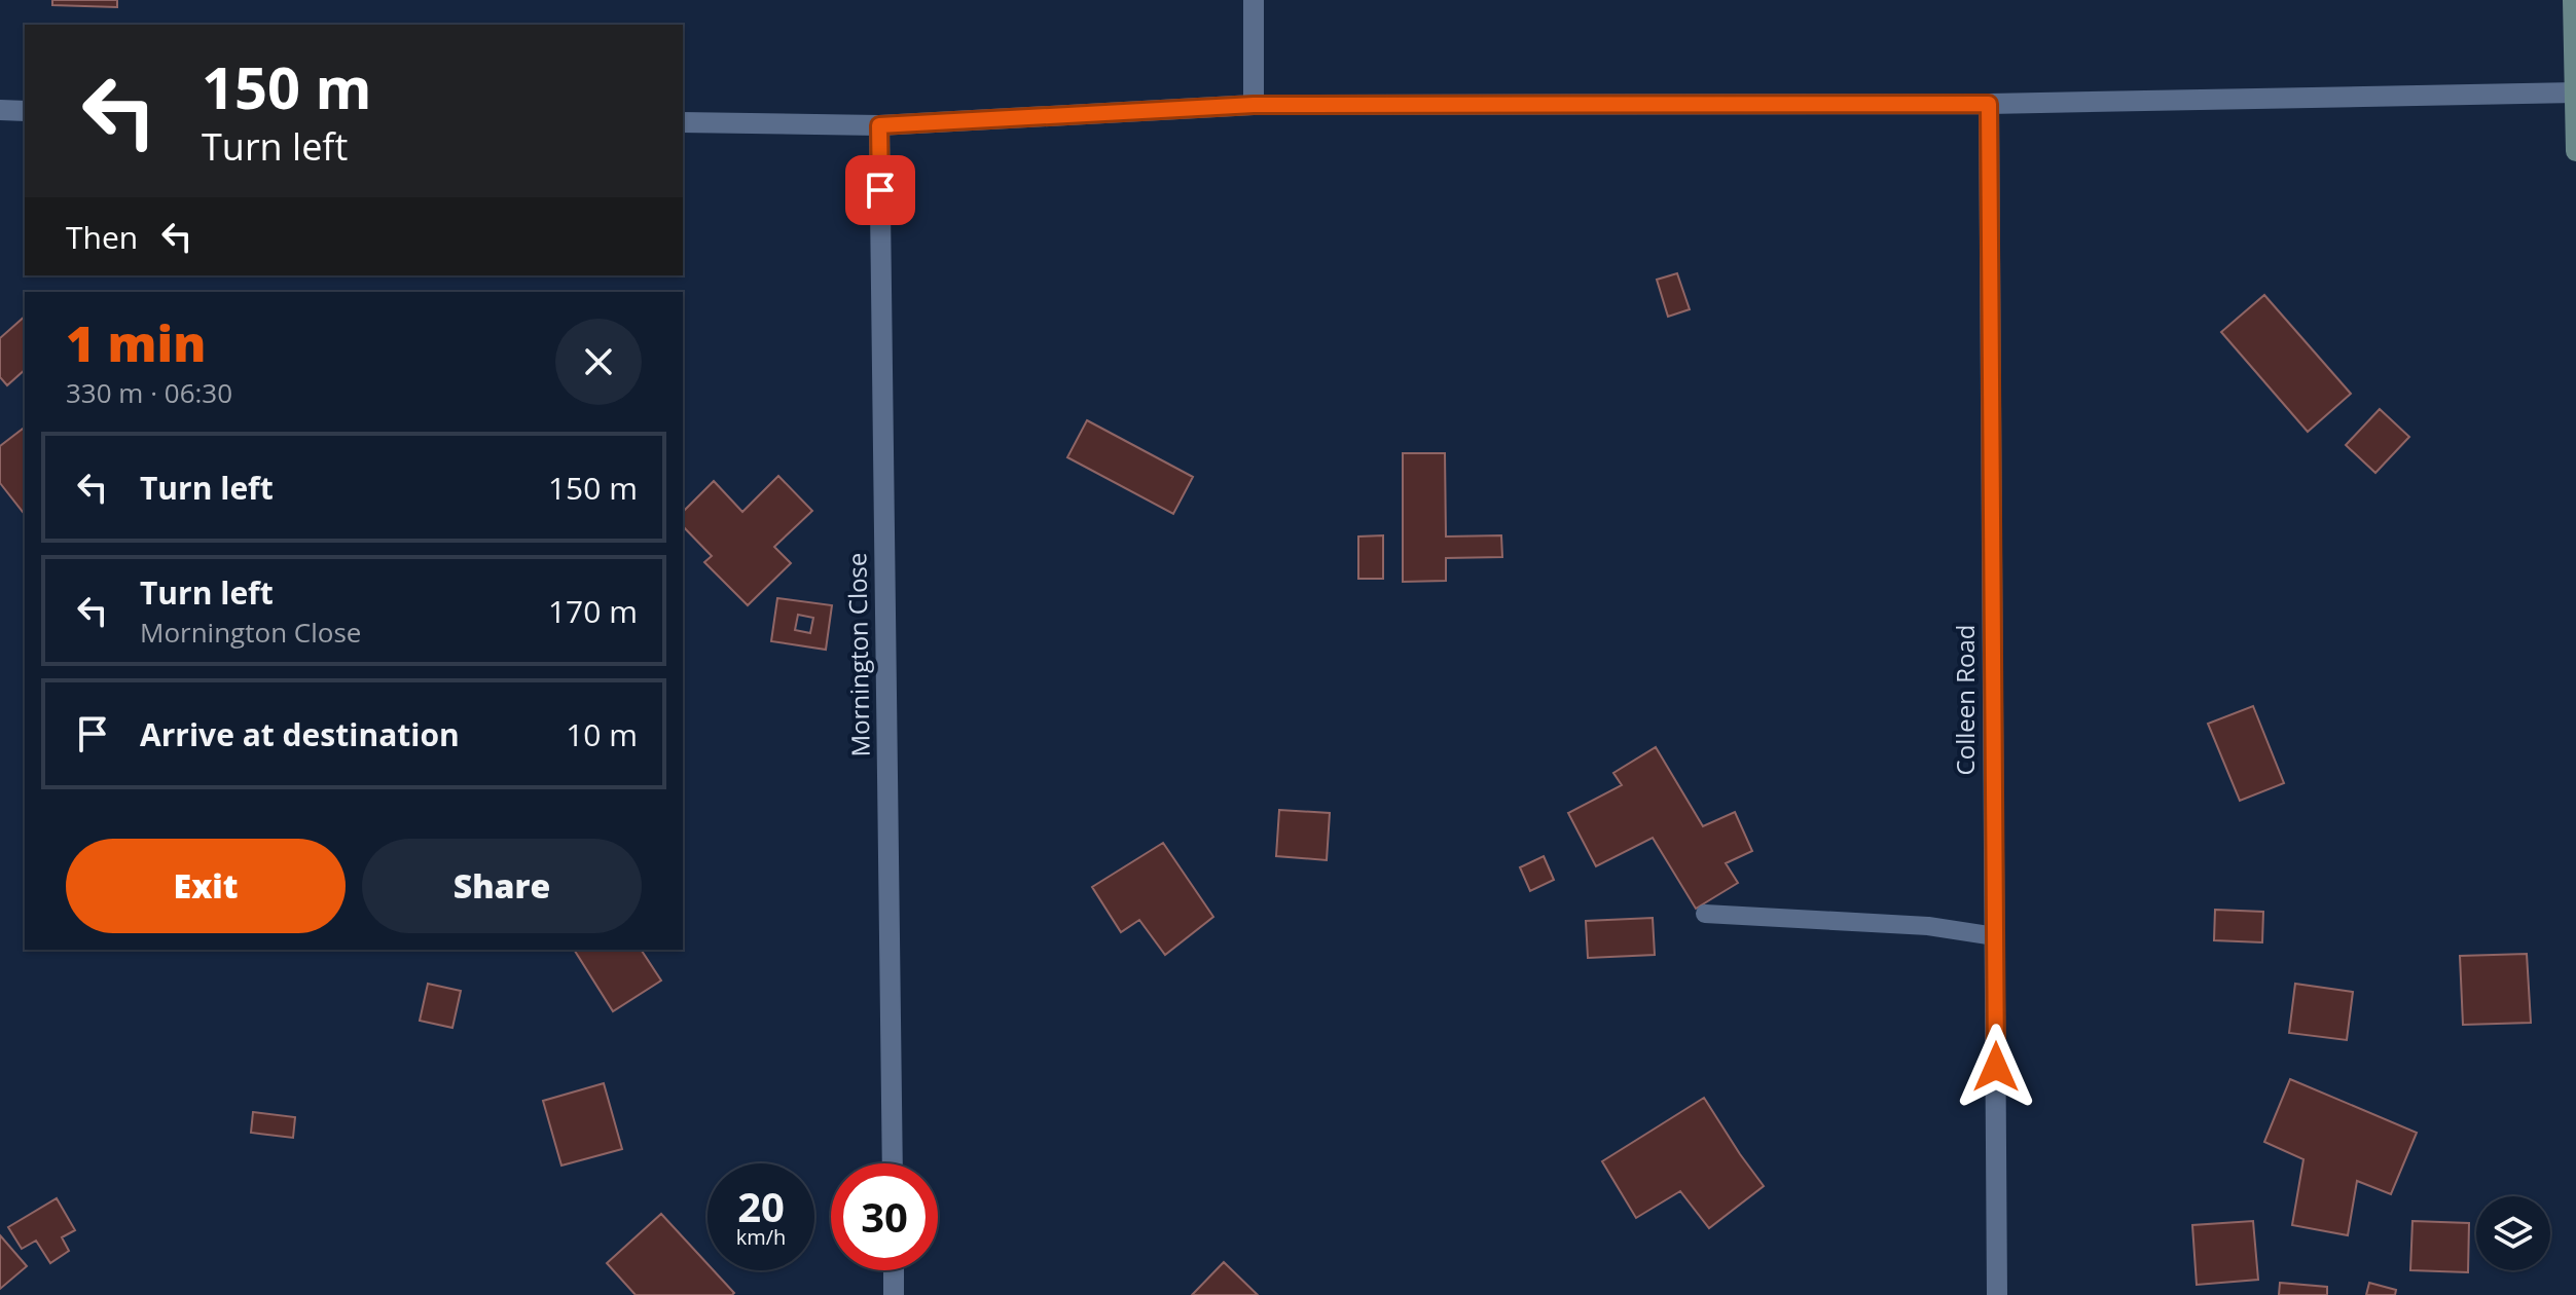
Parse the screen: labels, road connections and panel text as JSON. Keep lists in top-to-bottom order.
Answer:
{
  "streets": {
    "street": ["Mornington Close", "Colleen Road"]
  },
  "page": {
    "turn": ["150 m", "Turn left"],
    "then": "Then",
    "heading": ["1 min", "330 m · 06:30"],
    "list": [
      {
        "name": "Turn left",
        "value": "150 m"
      },
      {
        "name": "Turn left",
        "note": "Mornington Close",
        "value": "170 m"
      },
      {
        "name": "Arrive at destination",
        "value": "10 m"
      }
    ],
    "buttons": ["Exit", "Share"],
    "speed": "20 km/h",
    "limit": "30"
  }
}
